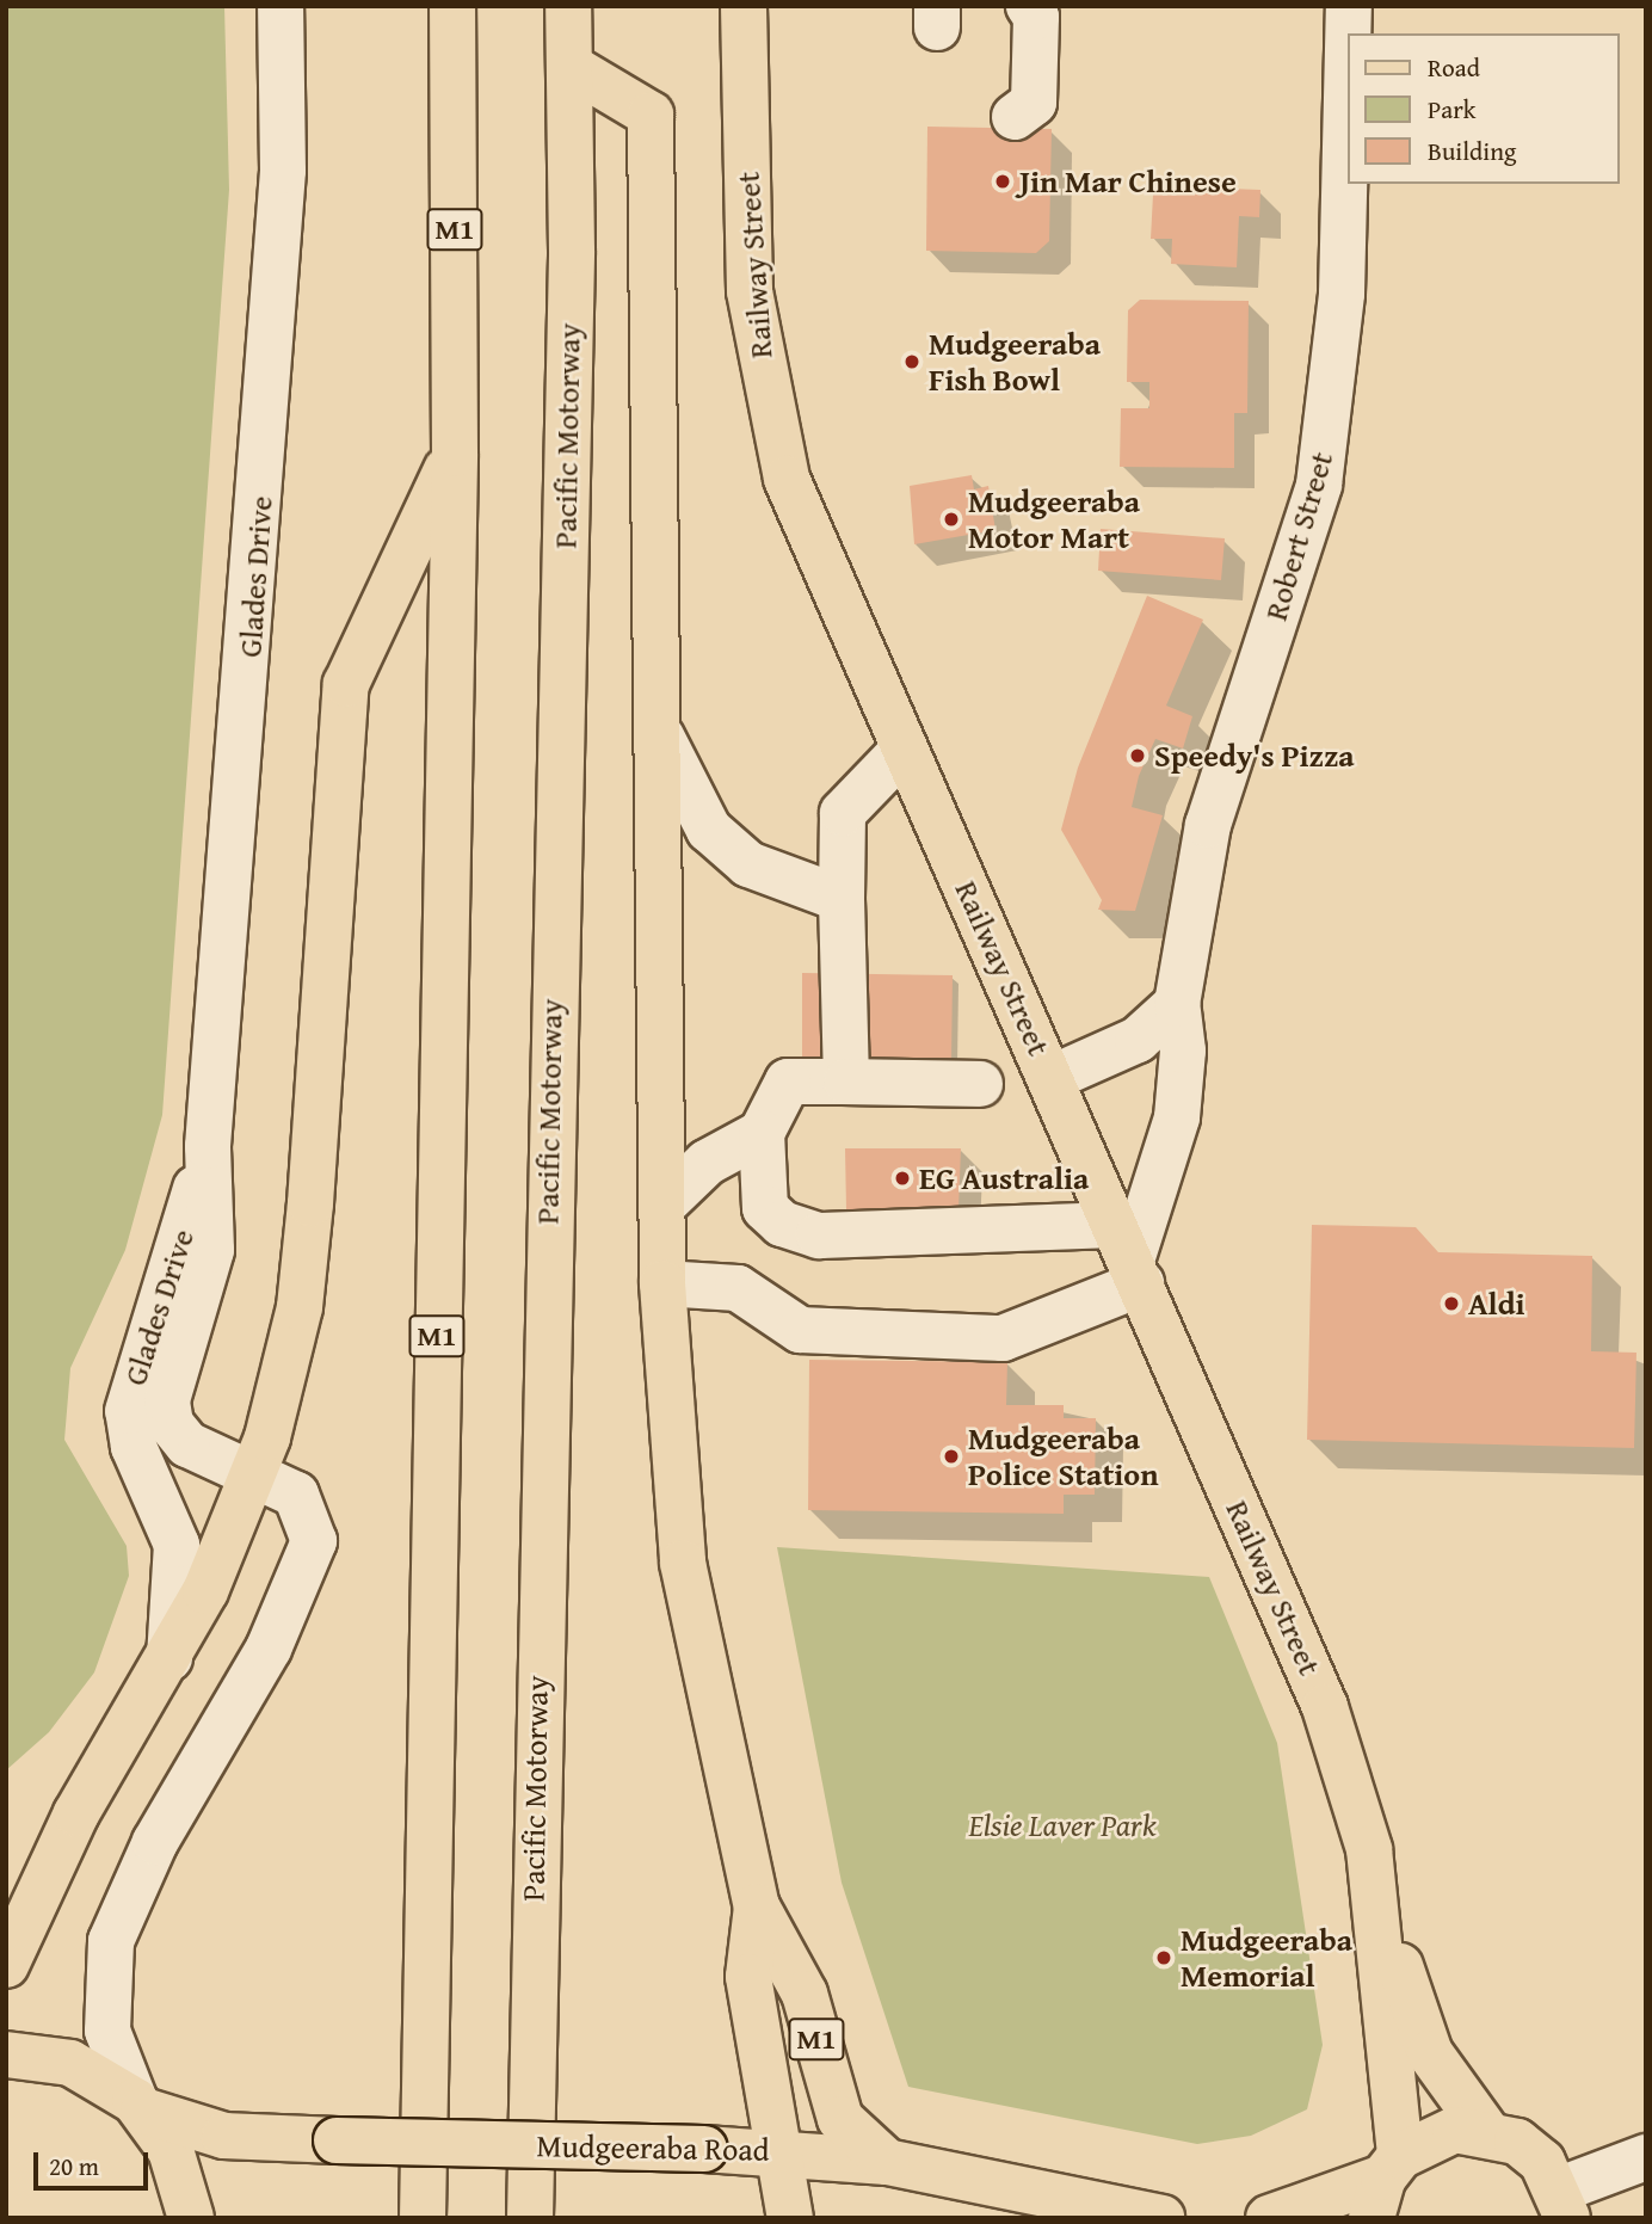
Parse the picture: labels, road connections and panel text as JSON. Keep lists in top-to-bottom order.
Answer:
{
  "streets": {
    "main road": [
      "M1",
      "Railway Street",
      "Pacific Motorway",
      "Mudgeeraba Road"
    ],
    "street": ["Robert Street", "Glades Drive"]
  },
  "crossings": [
    ["M1", "Pacific Motorway"],
    ["M1", "Glades Drive"],
    ["M1", "Mudgeeraba Road"],
    ["Railway Street", "Robert Street"],
    ["Glades Drive", "Mudgeeraba Road"]
  ],
  "parks": ["Elsie Laver Park"],
  "places": [
    "Jin Mar Chinese",
    "Mudgeeraba Fish Bowl",
    "Mudgeeraba Motor Mart",
    "Speedy's Pizza",
    "EG Australia",
    "Aldi",
    "Mudgeeraba Police Station",
    "Mudgeeraba Memorial"
  ],
  "legend": ["Road", "Park", "Building"],
  "scale_bar": "20 m"
}
